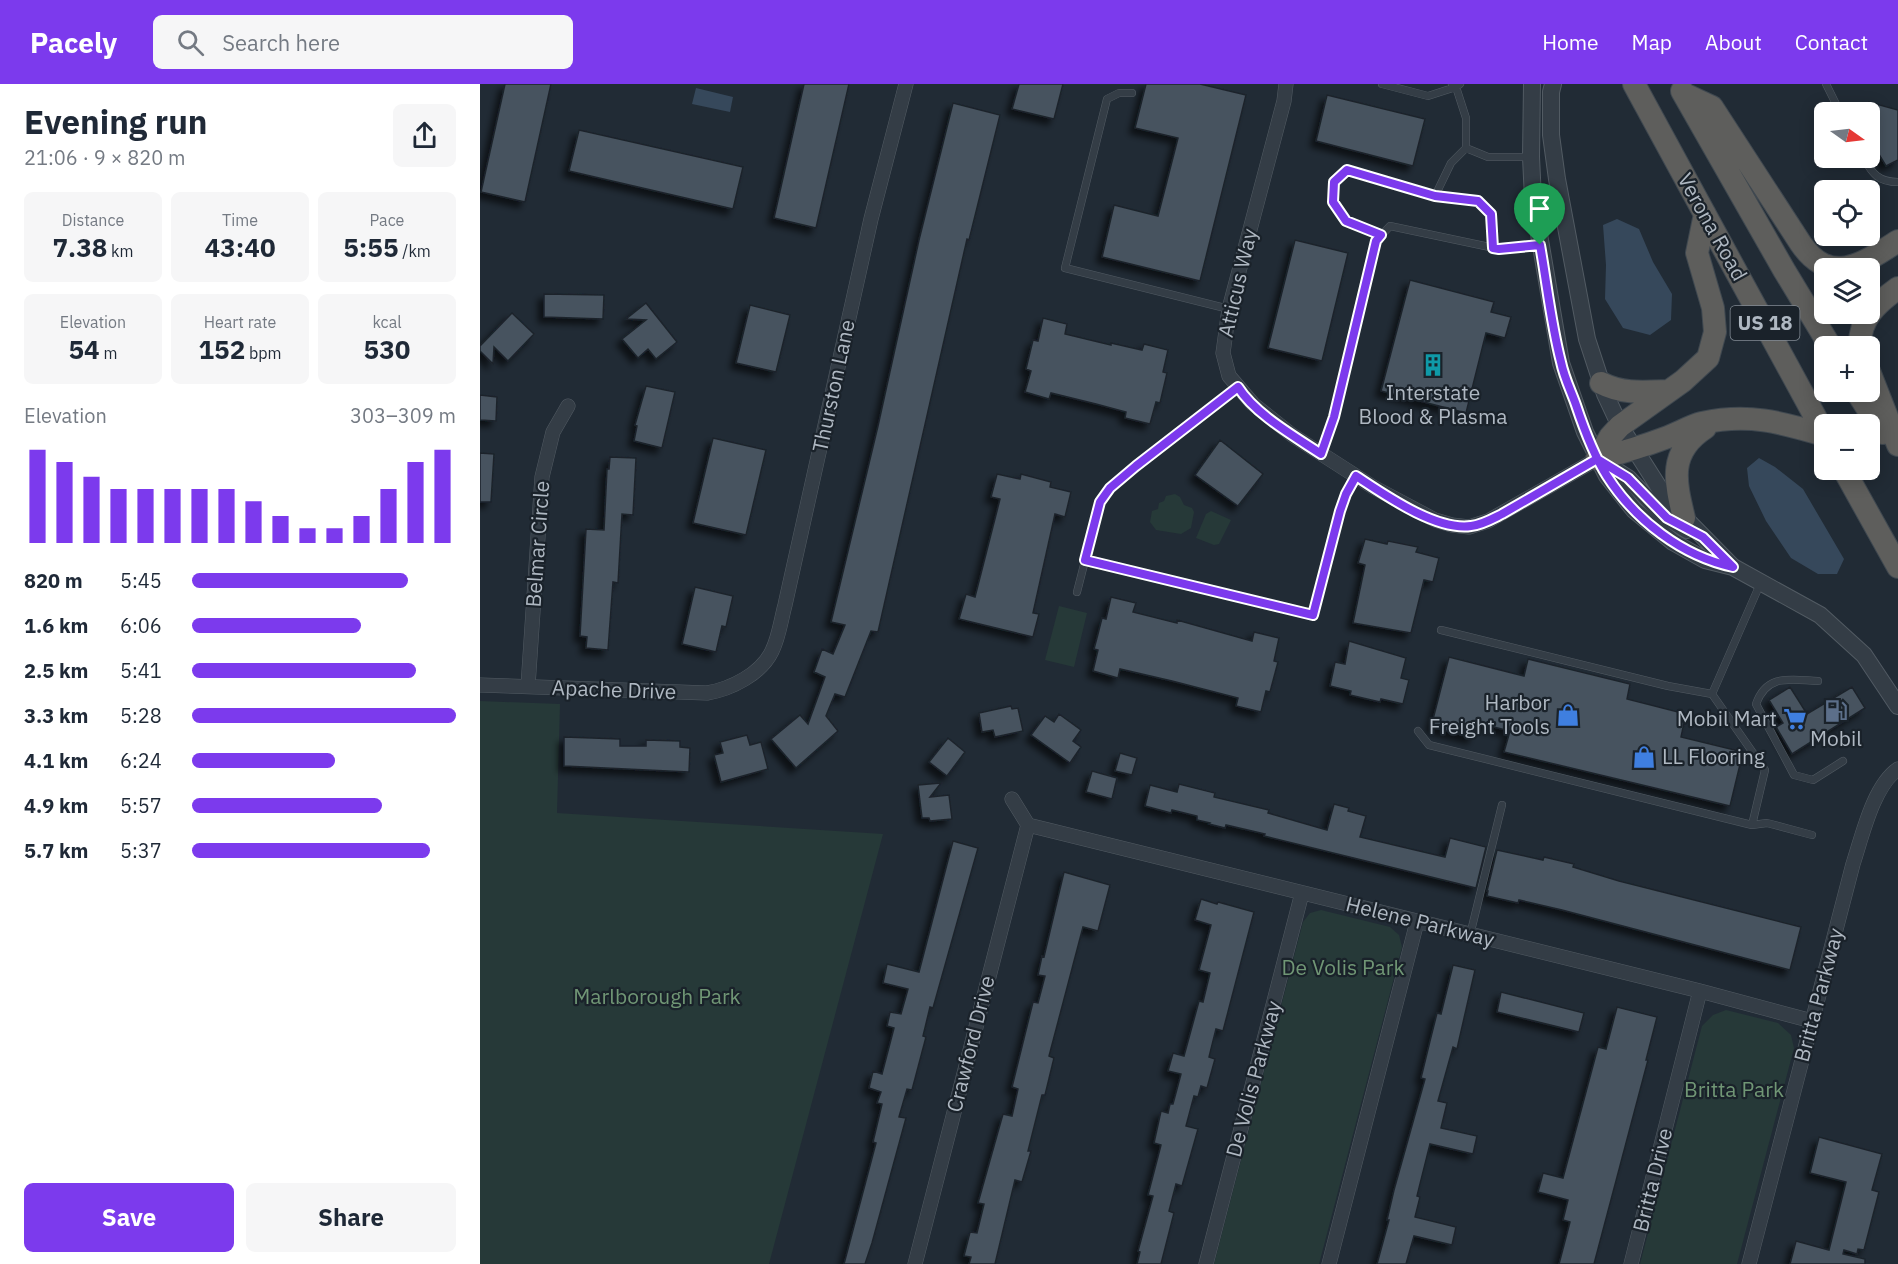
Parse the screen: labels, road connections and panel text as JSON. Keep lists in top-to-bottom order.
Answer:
{
  "streets": {
    "highway": ["Verona Road", "US 18"],
    "street": [
      "Atticus Way",
      "Thurston Lane",
      "Belmar Circle",
      "Apache Drive",
      "Helene Parkway",
      "Britta Parkway",
      "Crawford Drive",
      "De Volis Parkway",
      "Britta Drive"
    ]
  },
  "crossings": [
    ["Thurston Lane", "Apache Drive"],
    ["Belmar Circle", "Apache Drive"],
    ["Helene Parkway", "Britta Parkway"],
    ["Helene Parkway", "Crawford Drive"],
    ["Helene Parkway", "De Volis Parkway"],
    ["Helene Parkway", "Britta Drive"]
  ],
  "parks": ["De Volis Park", "Marlborough Park", "Britta Park"],
  "places": {
    "building": ["Interstate Blood & Plasma"],
    "fuel station": ["Mobil"],
    "shop": ["Harbor Freight Tools", "LL Flooring"],
    "supermarket": ["Mobil Mart"]
  },
  "north": "right",
  "page": {
    "header": "Pacely",
    "search": "Search here",
    "nav": [
      "Home",
      "Map",
      "About",
      "Contact"
    ],
    "heading": ["Evening run", "21:06 · 9 × 820 m"],
    "map_buttons": ["+", "−"],
    "stats": [
      ["Distance", "7.38 km"],
      ["Time", "43:40"],
      ["Pace", "5:55 /km"],
      ["Elevation", "54 m"],
      ["Heart rate", "152 bpm"],
      ["kcal", "530"]
    ],
    "chart": ["Elevation", "303–309 m"],
    "list": [
      {
        "name": "820 m",
        "note": "5:45"
      },
      {
        "name": "1.6 km",
        "note": "6:06"
      },
      {
        "name": "2.5 km",
        "note": "5:41"
      },
      {
        "name": "3.3 km",
        "note": "5:28"
      },
      {
        "name": "4.1 km",
        "note": "6:24"
      },
      {
        "name": "4.9 km",
        "note": "5:57"
      },
      {
        "name": "5.7 km",
        "note": "5:37"
      }
    ],
    "buttons": ["Save", "Share"]
  }
}
